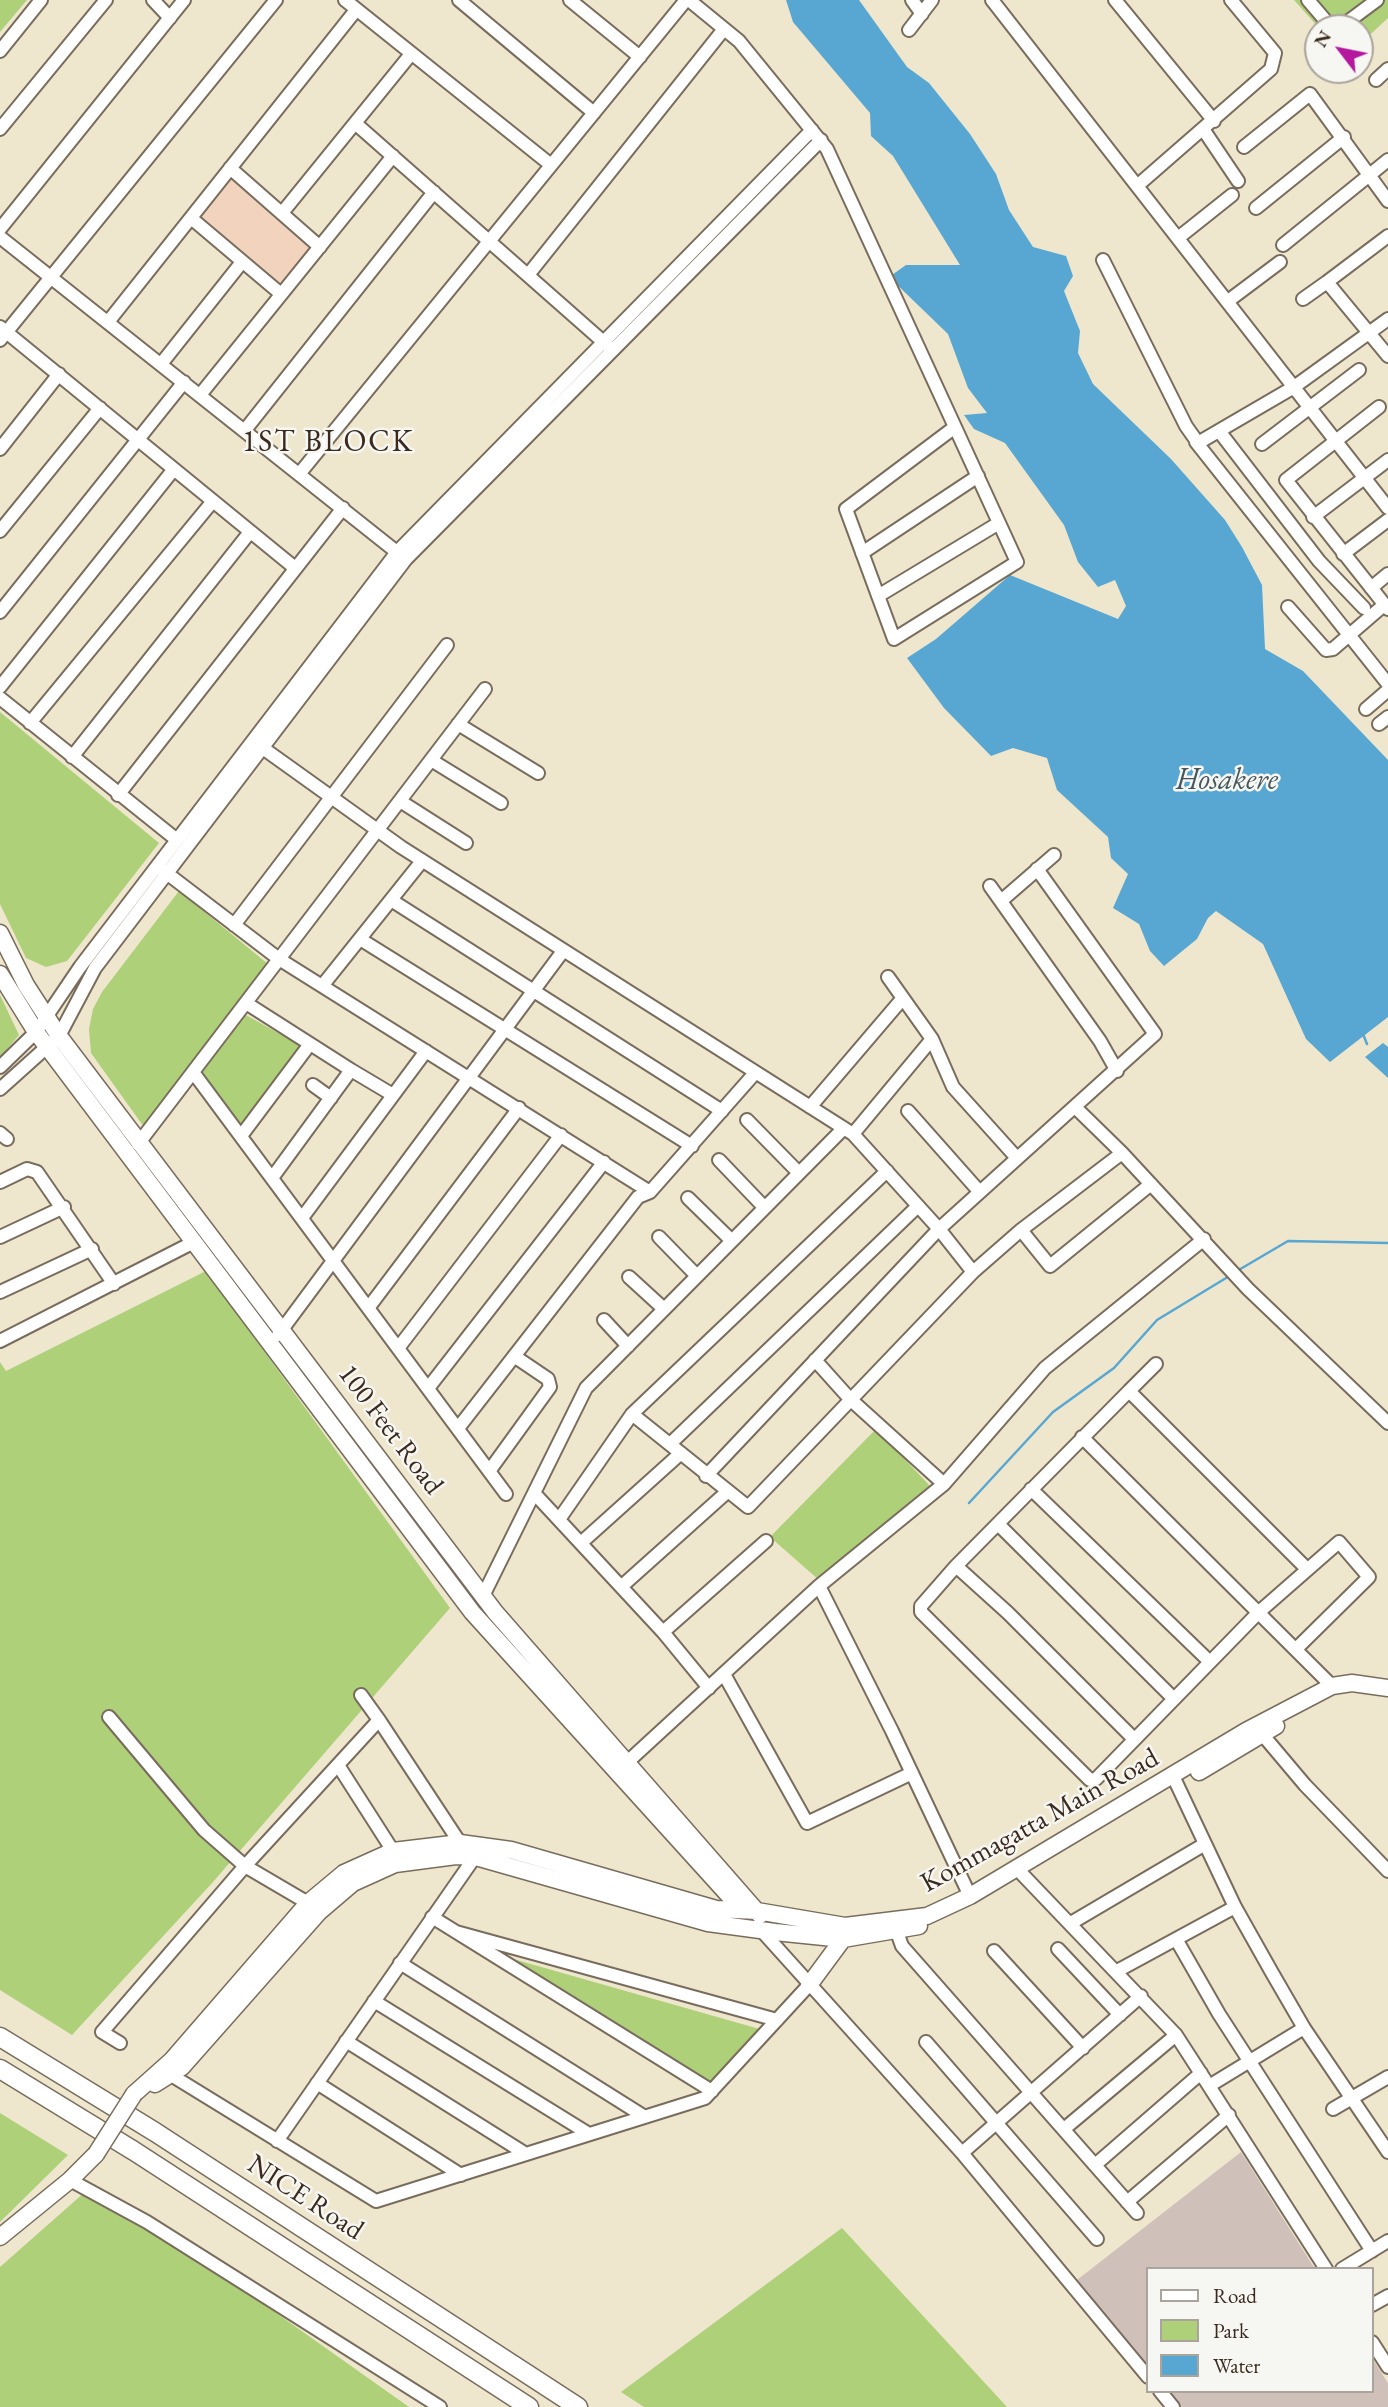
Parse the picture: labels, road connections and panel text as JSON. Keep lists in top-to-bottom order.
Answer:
{
  "streets": {
    "highway": ["NICE Road"],
    "main road": ["100 Feet Road", "Kommagatta Main Road"]
  },
  "crossings": [
    ["100 Feet Road", "Kommagatta Main Road"]
  ],
  "districts": ["1ST BLOCK"],
  "water": ["Hosakere"],
  "legend": ["Road", "Park", "Water"],
  "north": "top left"
}
